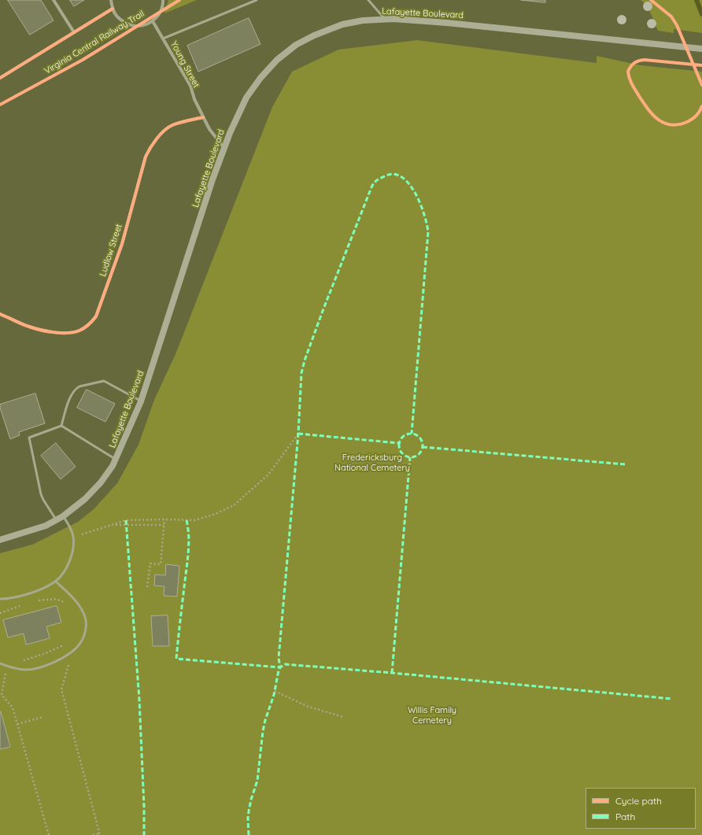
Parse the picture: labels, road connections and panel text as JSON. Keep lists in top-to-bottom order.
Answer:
{
  "streets": {
    "main road": ["Lafayette Boulevard"],
    "street": ["Young Street", "Ludlow Street"],
    "cycle path": ["Virginia Central Railway Trail"]
  },
  "crossings": [
    ["Lafayette Boulevard", "Young Street"],
    ["Young Street", "Ludlow Street"]
  ],
  "parks": ["Fredericksburg National Cemetery", "Willis Family Cemetery"],
  "legend": ["Cycle path", "Path"]
}
